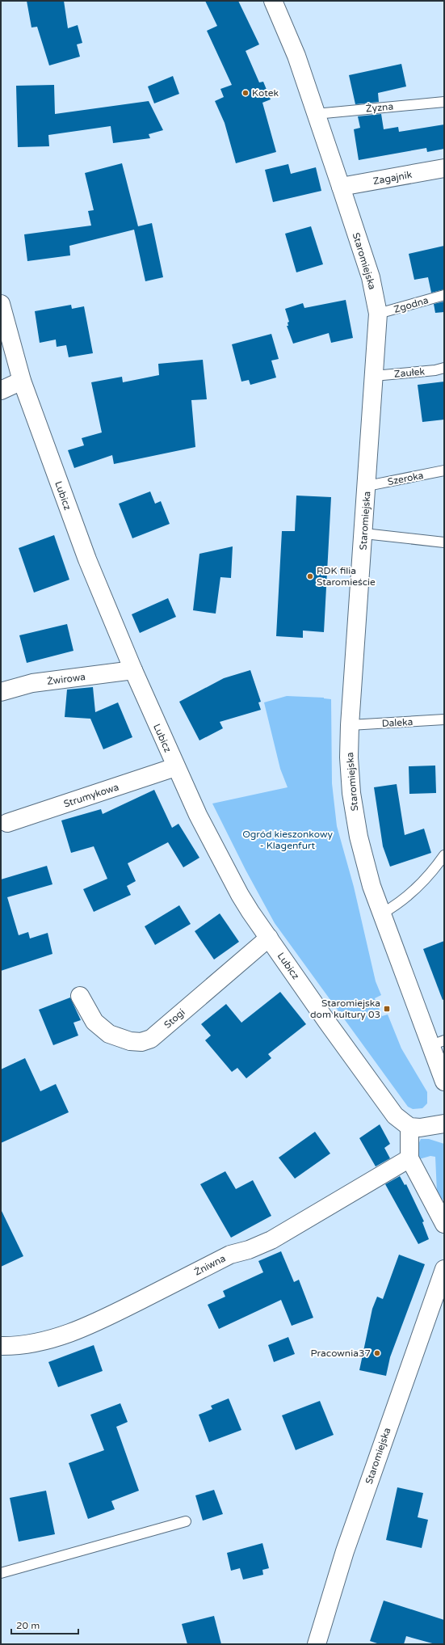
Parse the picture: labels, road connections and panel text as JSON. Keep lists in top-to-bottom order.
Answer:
{
  "streets": {
    "street": [
      "Zagajnik",
      "Staromiejska",
      "Lubicz",
      "Żwirowa",
      "Strumykowa",
      "Stogi",
      "Żniwna"
    ],
    "lane": [
      "Żyzna",
      "Zgodna",
      "Zaułek",
      "Szeroka",
      "Daleka"
    ]
  },
  "crossings": [
    ["Żyzna", "Staromiejska"],
    ["Zagajnik", "Staromiejska"],
    ["Staromiejska", "Zgodna"],
    ["Staromiejska", "Zaułek"],
    ["Staromiejska", "Szeroka"],
    ["Staromiejska", "Daleka"],
    ["Lubicz", "Żwirowa"],
    ["Lubicz", "Strumykowa"],
    ["Lubicz", "Stogi"]
  ],
  "parks": ["Ogród kieszonkowy - Klagenfurt"],
  "places": {
    "other": ["Kotek", "RDK filia Staromieście", "Pracownia37"],
    "transit": ["Staromiejska dom kultury 03"]
  },
  "scale_bar": "20 m"
}
